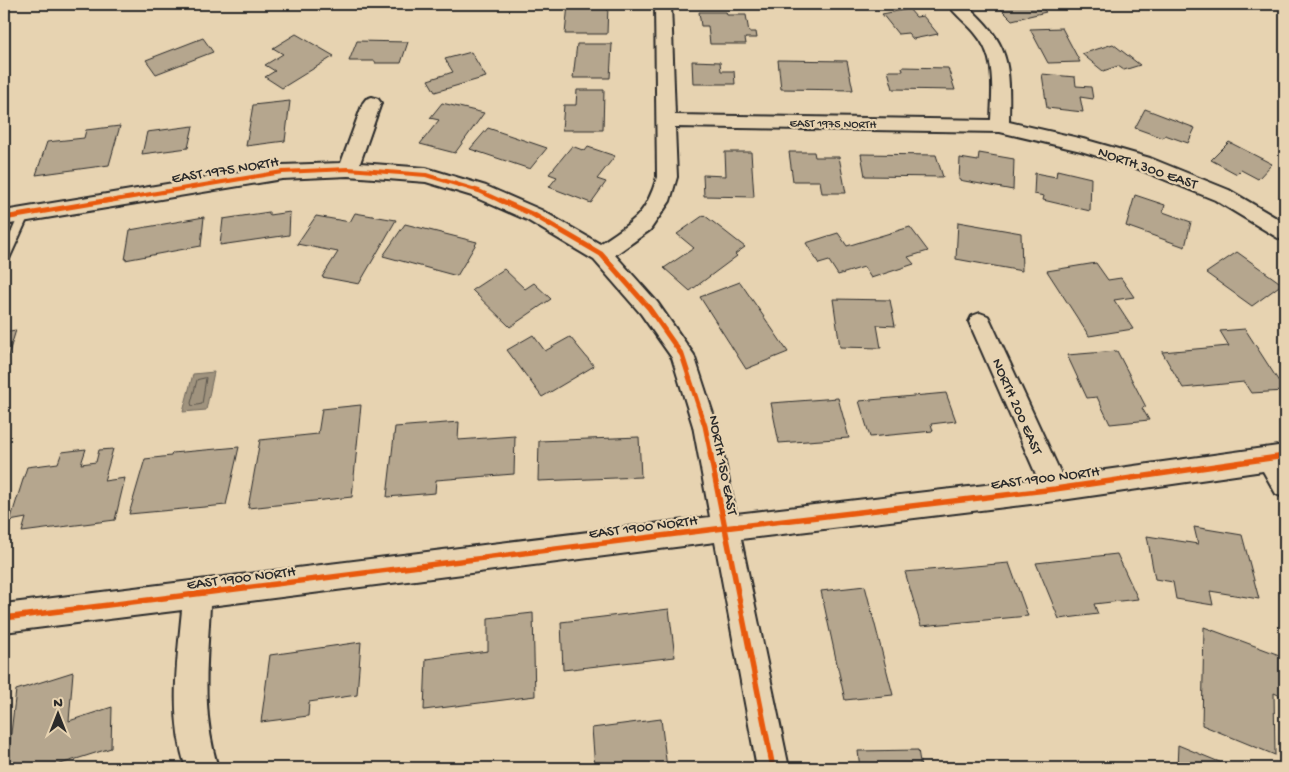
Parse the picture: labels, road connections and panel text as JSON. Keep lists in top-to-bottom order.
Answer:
{
  "streets": {
    "street": [
      "EAST 1975 NORTH",
      "NORTH 300 EAST",
      "NORTH 200 EAST",
      "NORTH 150 EAST",
      "EAST 1900 NORTH"
    ]
  },
  "crossings": [
    ["EAST 1975 NORTH", "NORTH 300 EAST"],
    ["EAST 1975 NORTH", "NORTH 150 EAST"],
    ["NORTH 200 EAST", "EAST 1900 NORTH"],
    ["NORTH 150 EAST", "EAST 1900 NORTH"]
  ],
  "north": "top"
}
